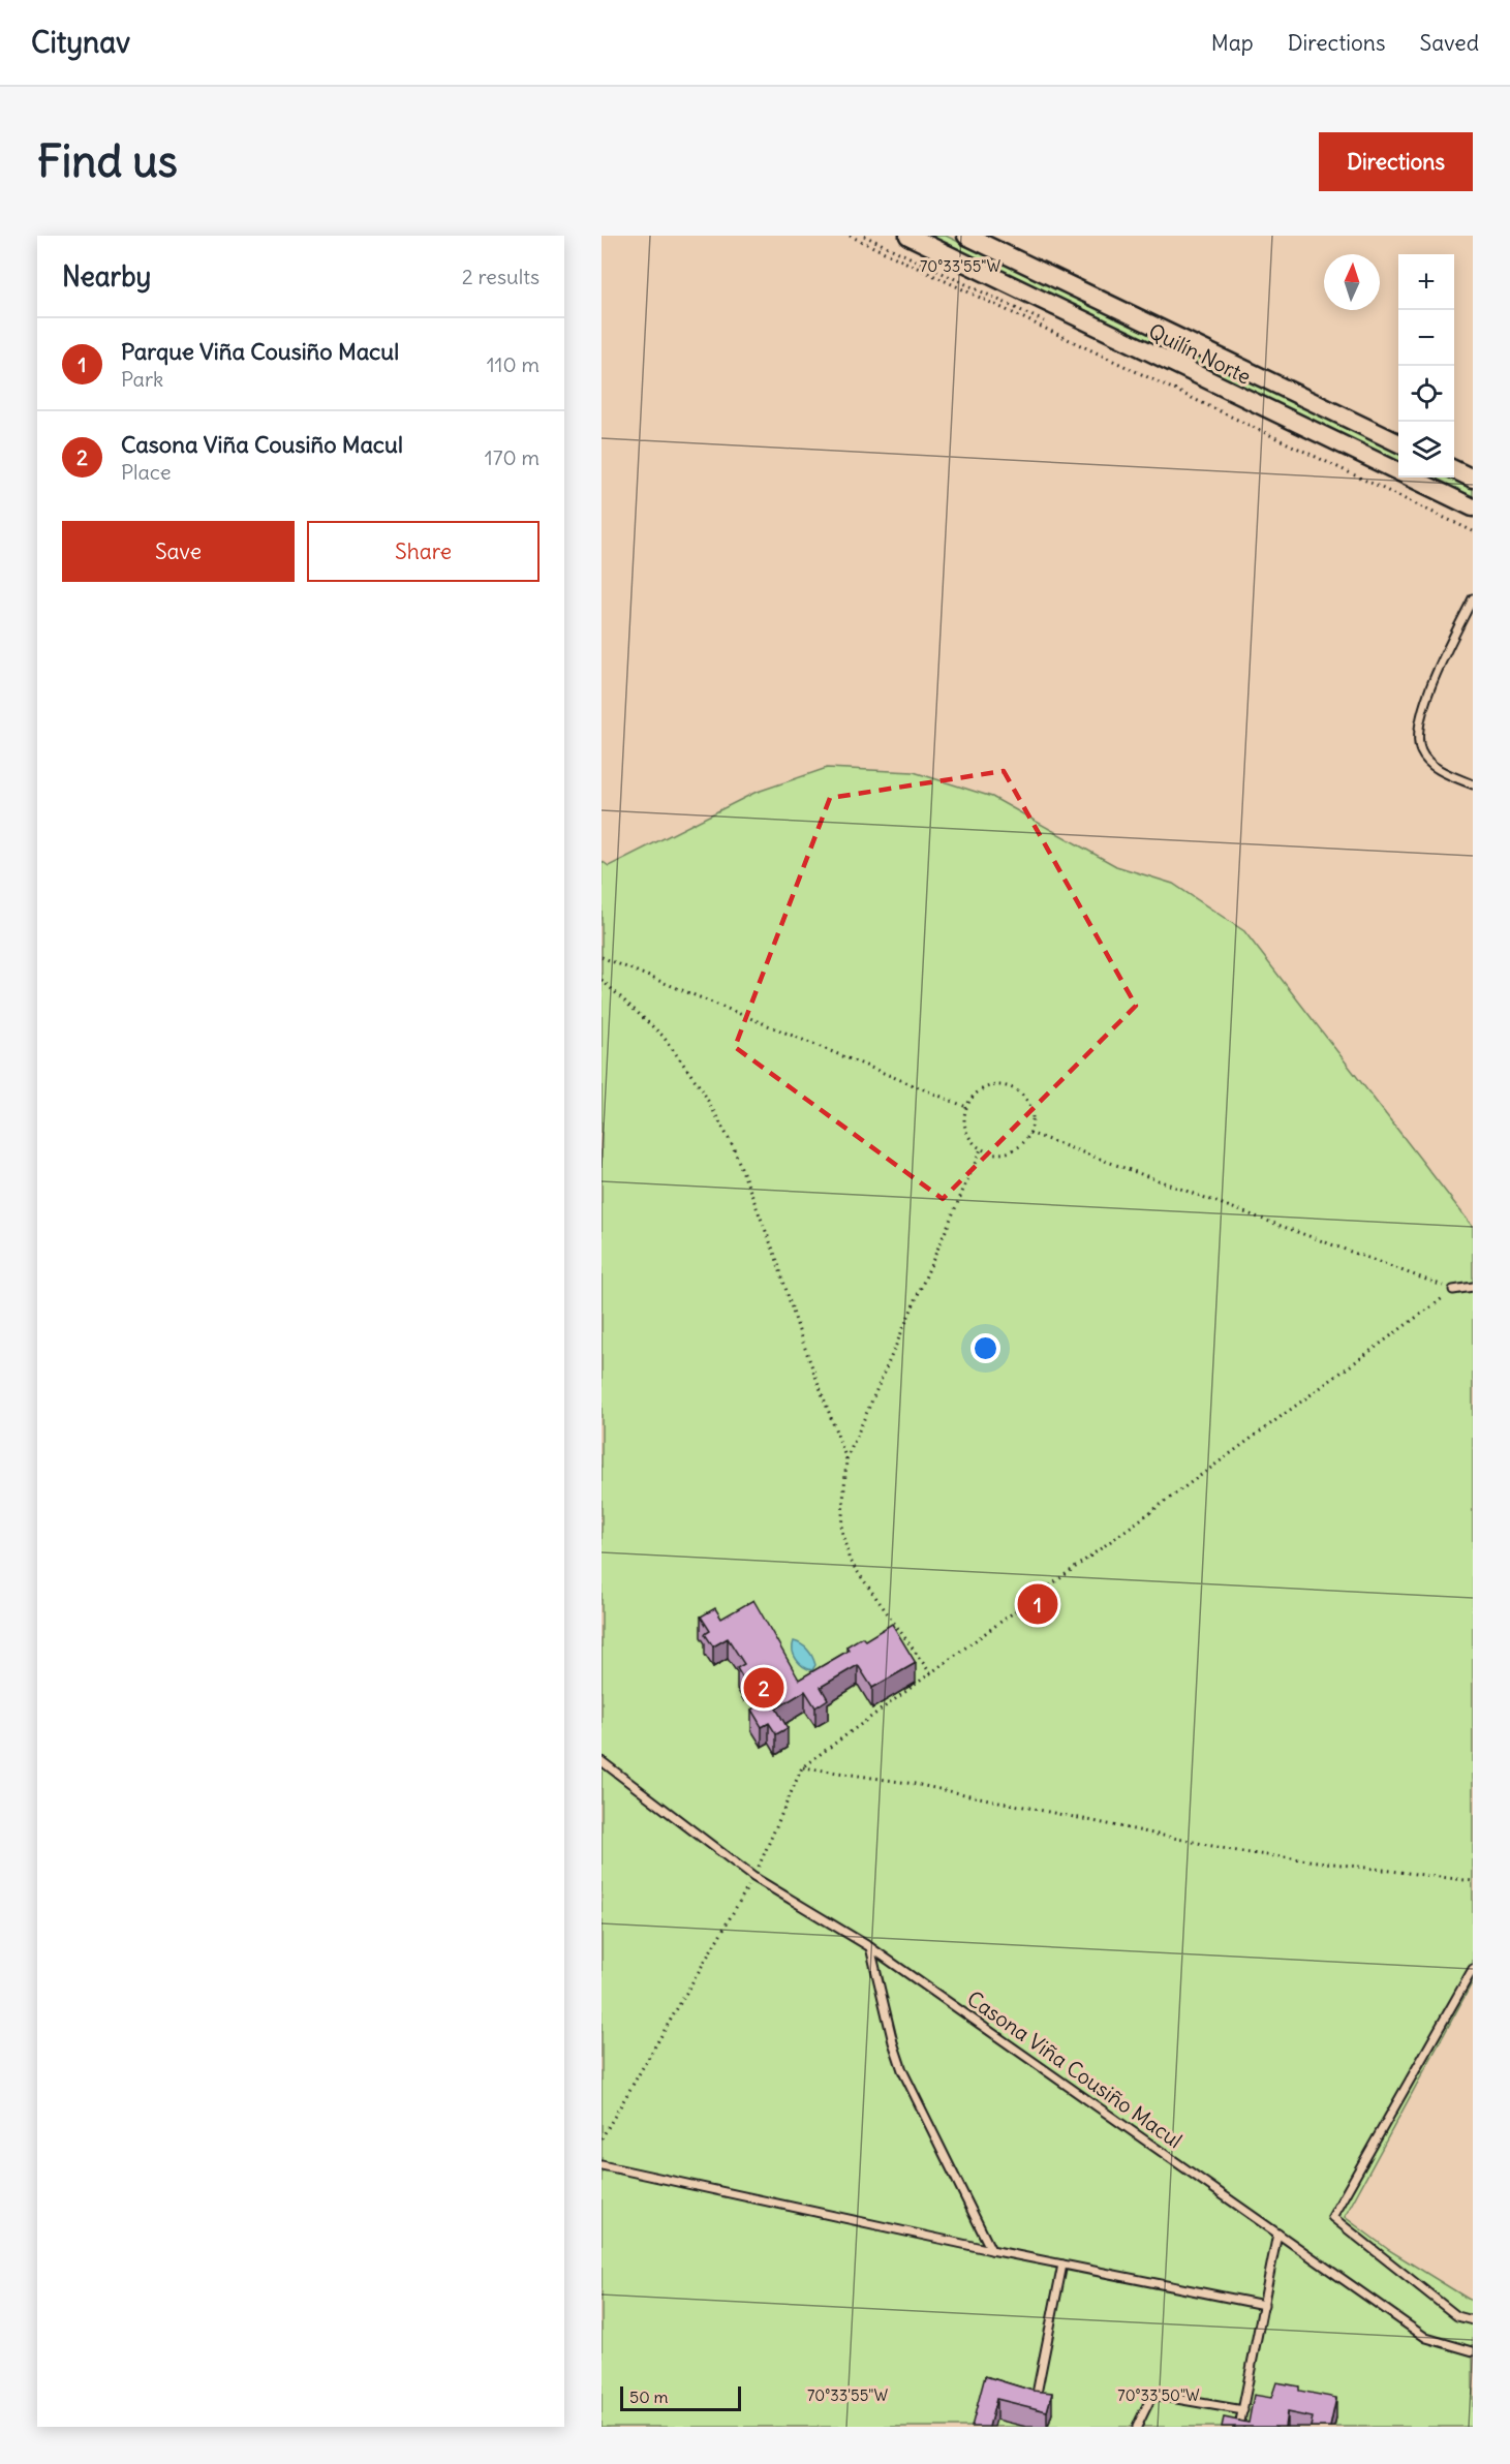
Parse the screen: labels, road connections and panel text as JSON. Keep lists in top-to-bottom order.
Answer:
{
  "streets": {
    "street": ["Quilín Norte"],
    "lane": ["Casona Viña Cousiño Macul"]
  },
  "scale_bar": "50 m",
  "north": "top",
  "page": {
    "header": "Citynav",
    "nav": ["Map", "Directions", "Saved"],
    "buttons": [
      "Directions",
      ["Save", "Share"]
    ],
    "title": "Find us",
    "heading": ["Nearby", "2 results"],
    "map_buttons": ["+", "−"],
    "list": [
      {
        "mark": "1",
        "name": "Parque Viña Cousiño Macul",
        "note": "Park",
        "value": "110 m"
      },
      {
        "mark": "2",
        "name": "Casona Viña Cousiño Macul",
        "note": "Place",
        "value": "170 m"
      }
    ],
    "pins": ["1", "2"],
    "scale": "50 m"
  },
  "coordinates": ["70°33'55\"W", "70°33'50\"W"]
}
